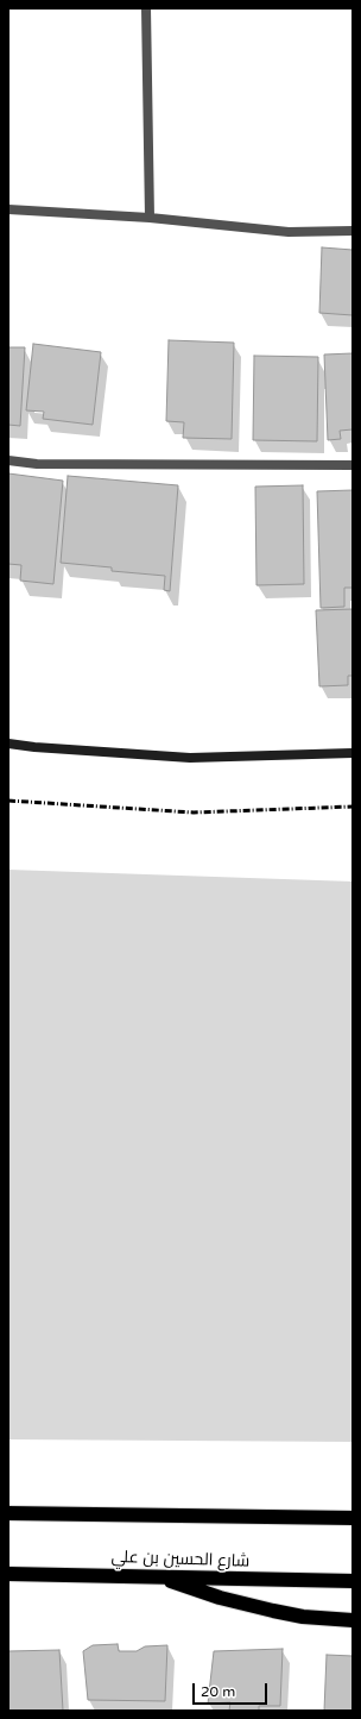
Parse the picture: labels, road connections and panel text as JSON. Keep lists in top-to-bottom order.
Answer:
{
  "streets": {
    "highway": ["شارع الحسين بن علي"]
  },
  "scale_bar": "20 m"
}
